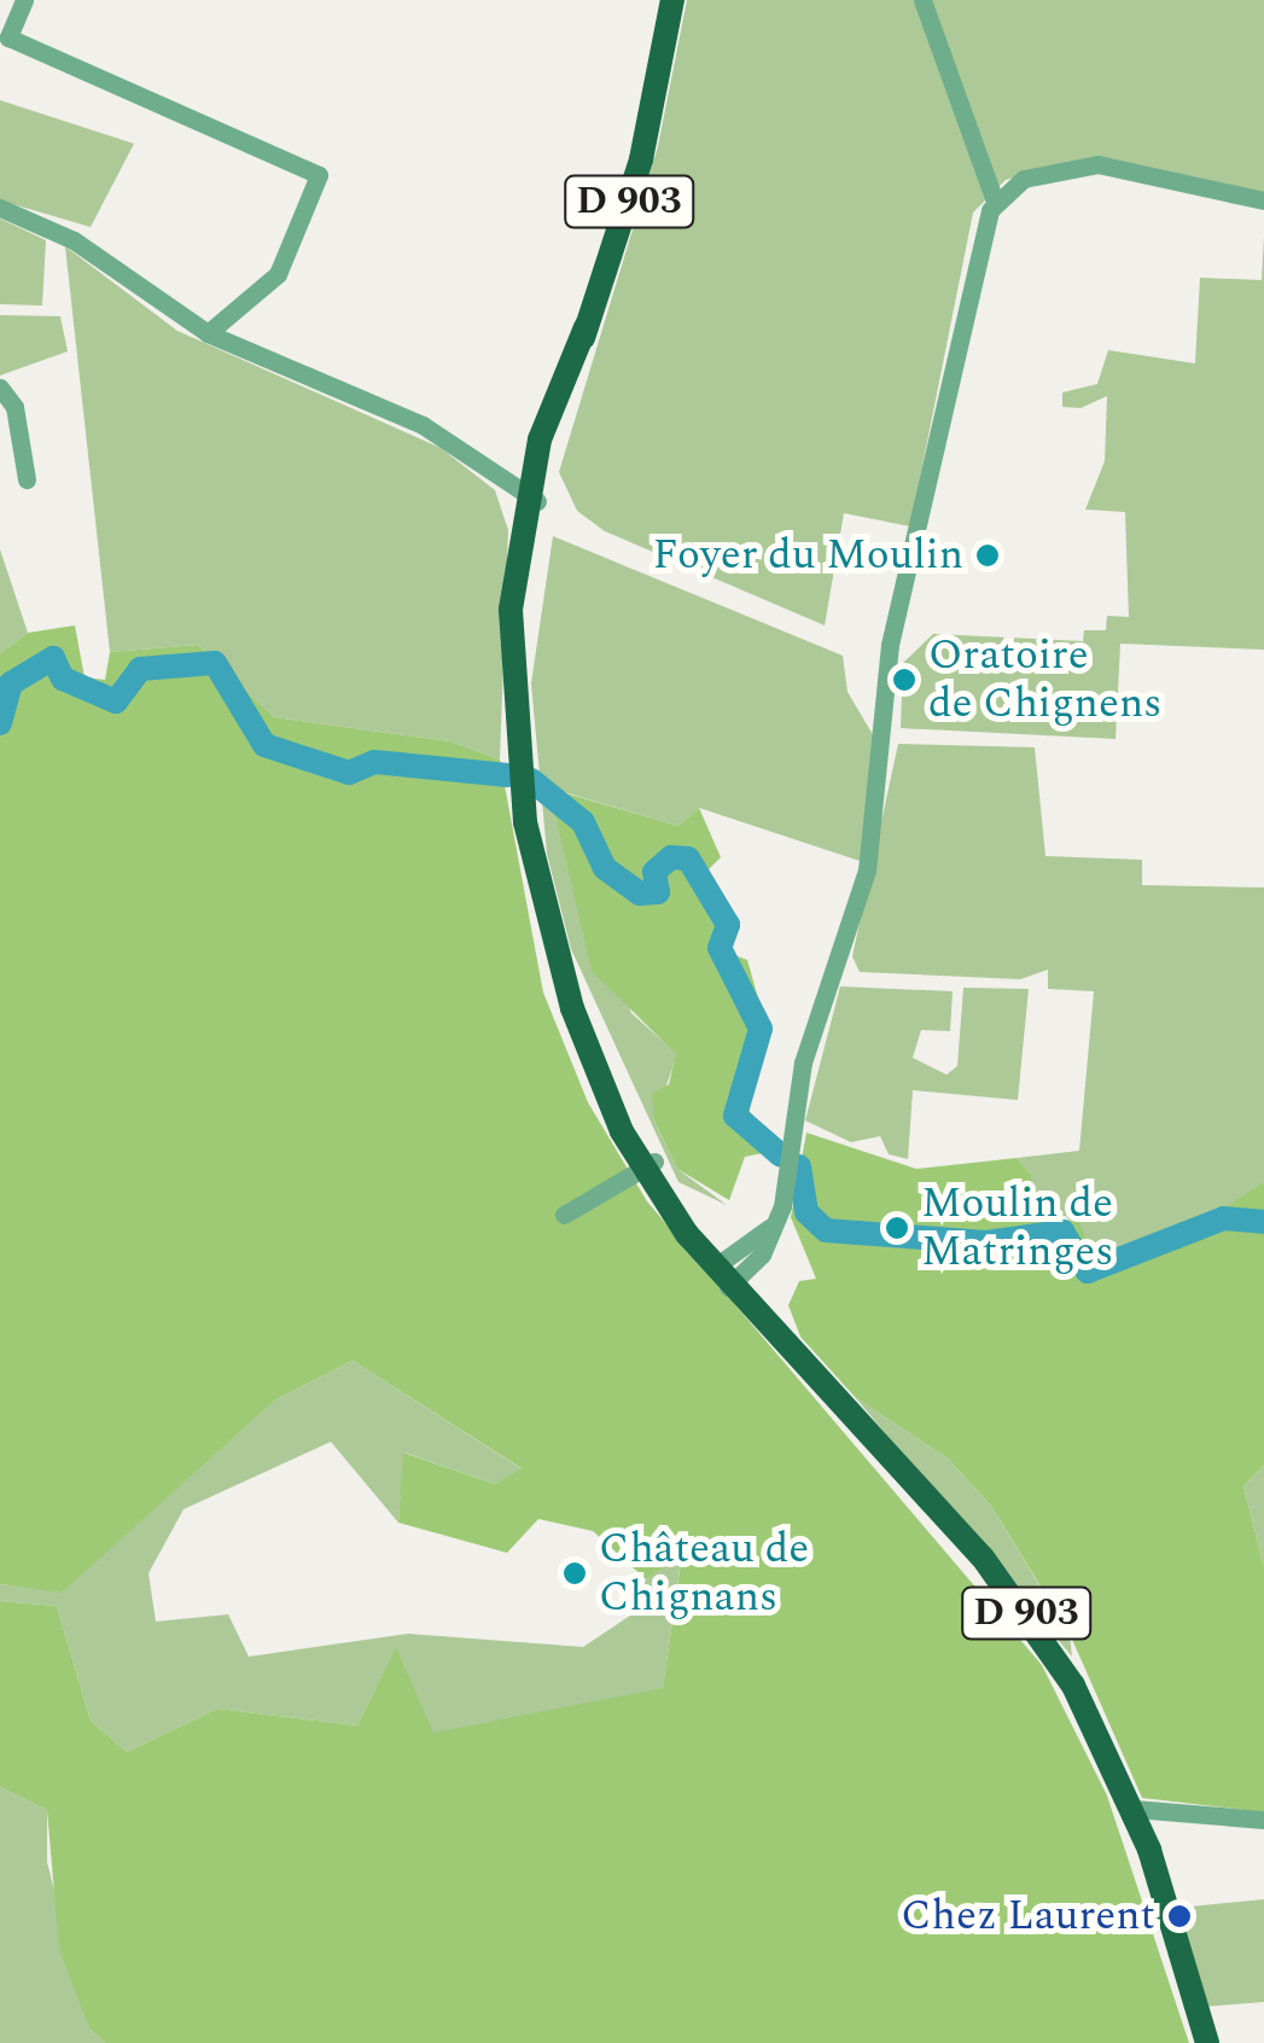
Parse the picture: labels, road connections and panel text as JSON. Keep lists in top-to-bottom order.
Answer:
{
  "streets": {
    "main road": ["D 903"]
  },
  "places": [
    "Foyer du Moulin",
    "Oratoire de Chignens",
    "Moulin de Matringes",
    "Château de Chignans",
    "Chez Laurent"
  ]
}
